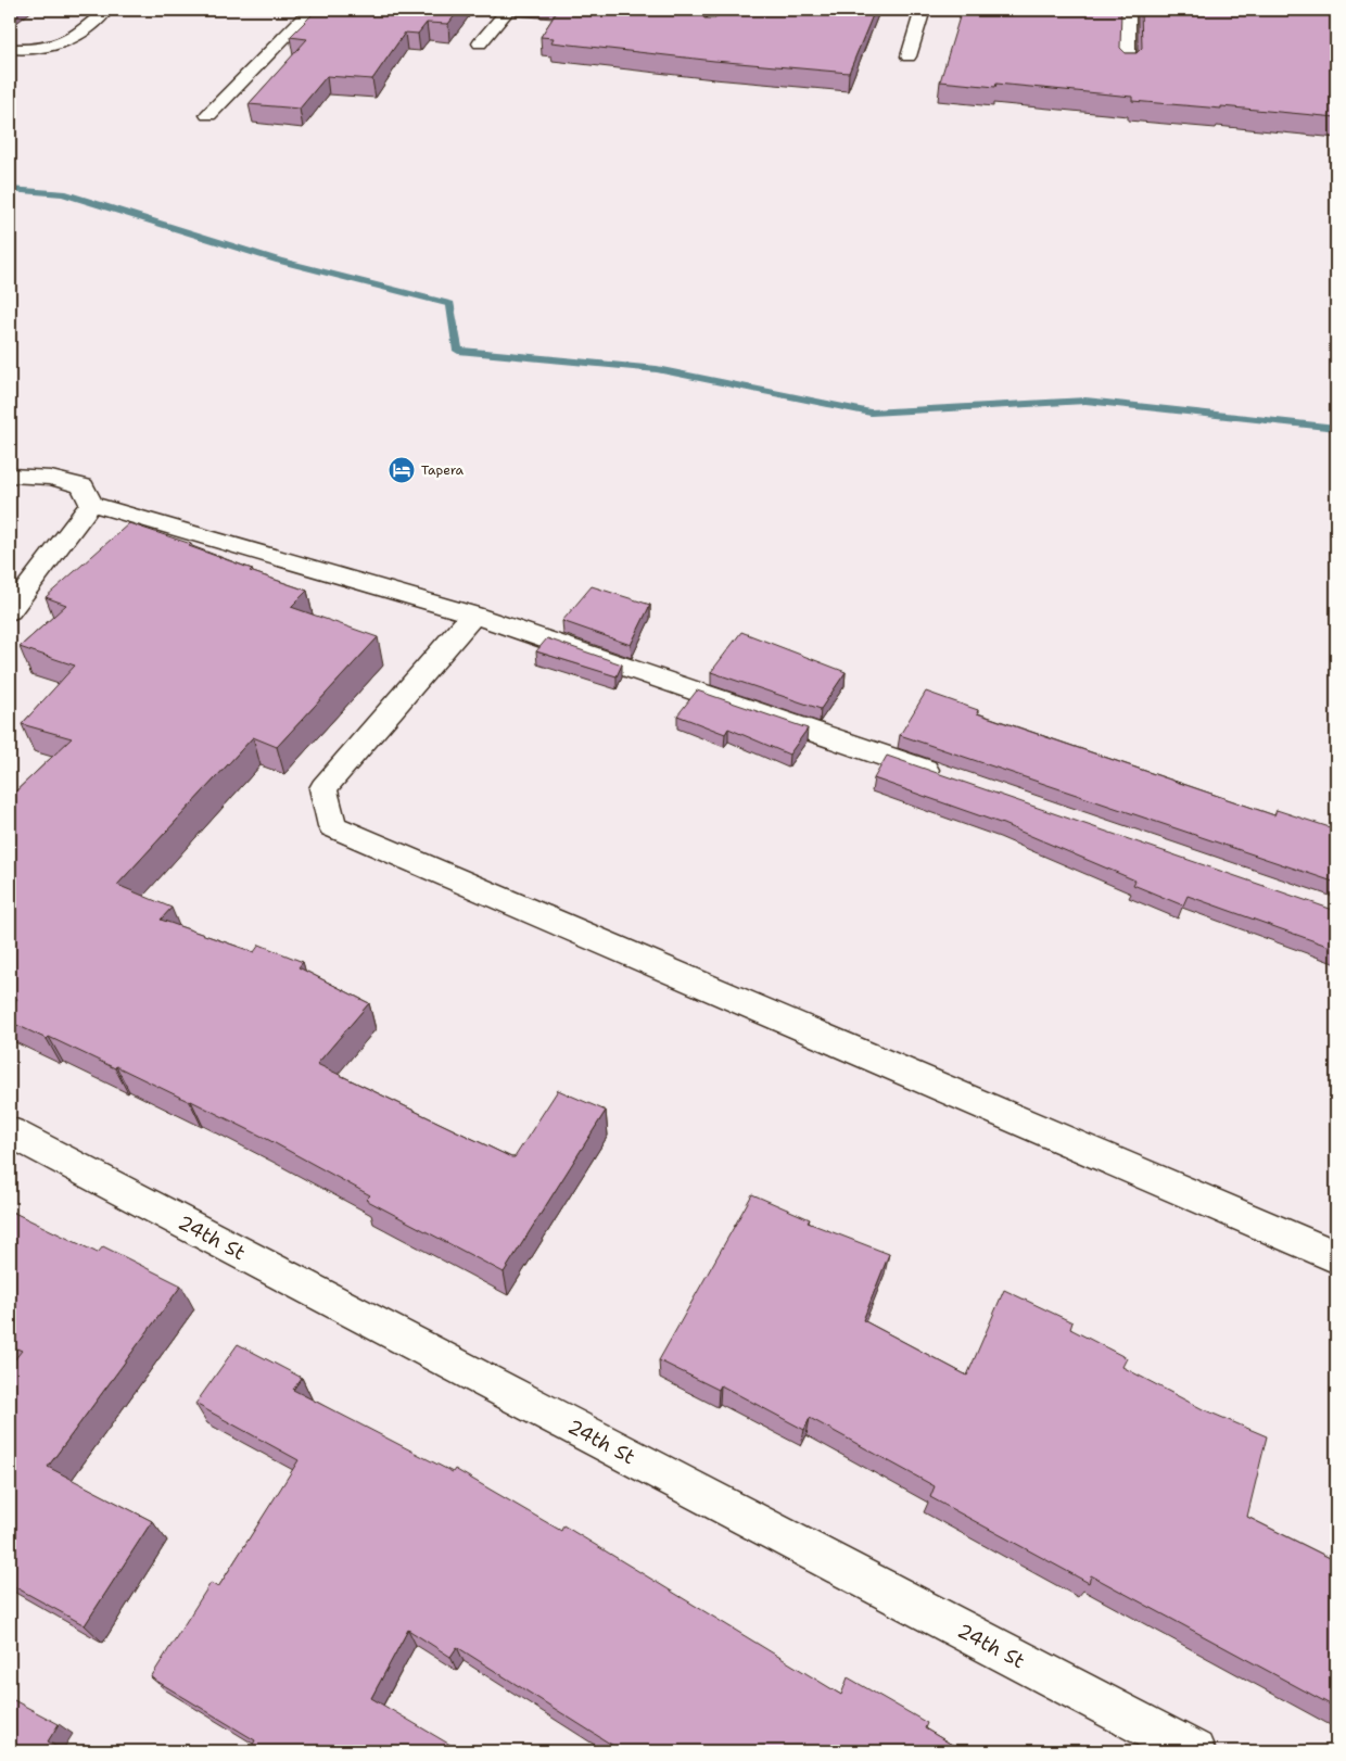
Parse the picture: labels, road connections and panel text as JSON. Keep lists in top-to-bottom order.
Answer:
{
  "streets": {
    "street": ["24th St"]
  },
  "places": {
    "hotel": ["Tapera"]
  }
}
